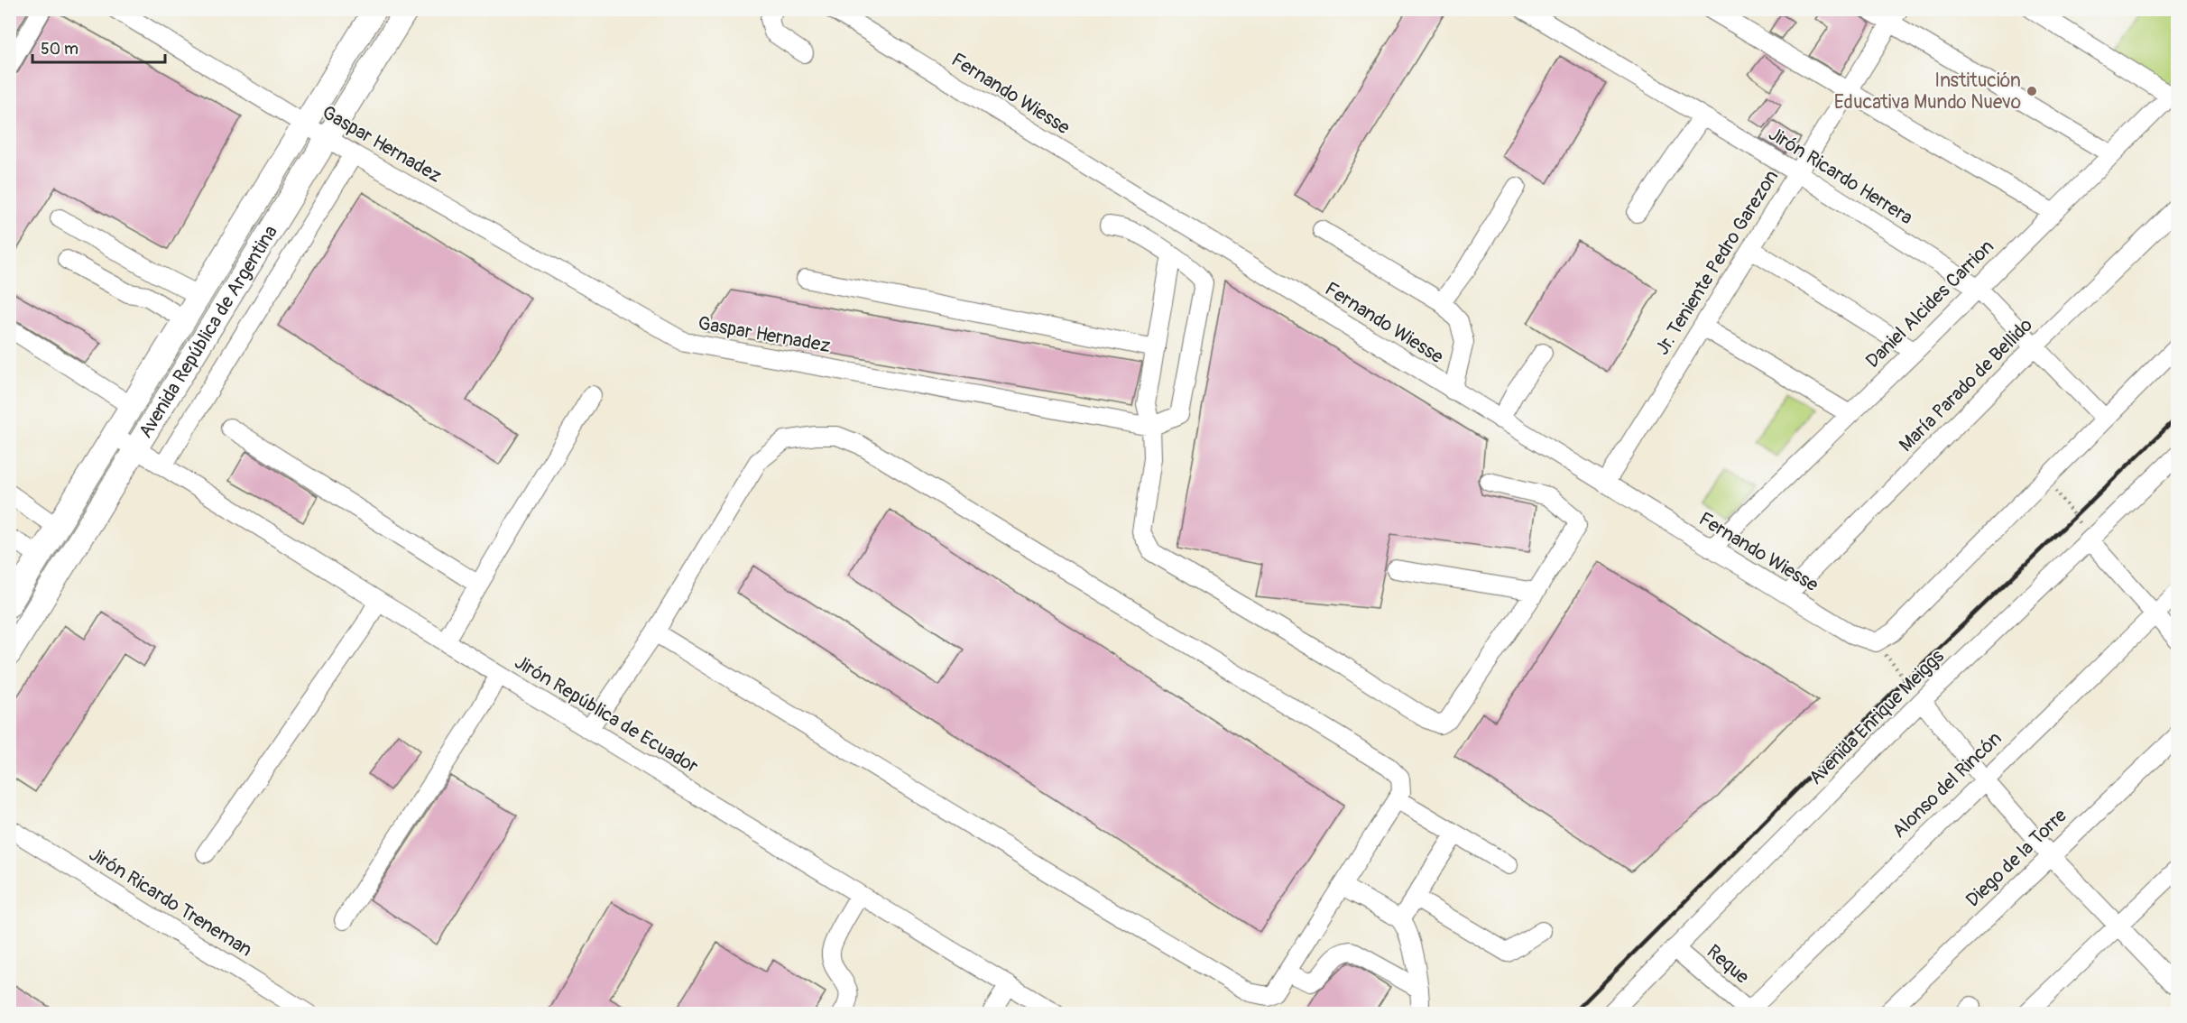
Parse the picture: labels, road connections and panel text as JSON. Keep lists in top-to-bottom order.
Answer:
{
  "streets": {
    "main road": ["Avenida República de Argentina"],
    "street": [
      "Fernando Wiesse",
      "Gaspar Hernadez",
      "Jirón Ricardo Herrera",
      "Jr. Teniente Pedro Garezon",
      "Daniel Alcides Carrion",
      "María Parado de Bellido",
      "Jirón República de Ecuador",
      "Avenida Enrique Meiggs",
      "Alonso del Rincón",
      "Diego de la Torre",
      "Jirón Ricardo Treneman",
      "Reque"
    ]
  },
  "crossings": [
    ["Fernando Wiesse", "Jr. Teniente Pedro Garezon"],
    ["Fernando Wiesse", "Daniel Alcides Carrion"],
    ["Fernando Wiesse", "María Parado de Bellido"],
    ["Gaspar Hernadez", "Avenida República de Argentina"],
    ["Jirón Ricardo Herrera", "Jr. Teniente Pedro Garezon"],
    ["Jirón Ricardo Herrera", "Daniel Alcides Carrion"],
    ["Jirón Ricardo Herrera", "María Parado de Bellido"],
    ["Avenida República de Argentina", "Jirón República de Ecuador"],
    ["Avenida Enrique Meiggs", "Reque"],
    ["Alonso del Rincón", "Reque"]
  ],
  "places": ["Institución Educativa Mundo Nuevo"],
  "scale_bar": "50 m"
}
